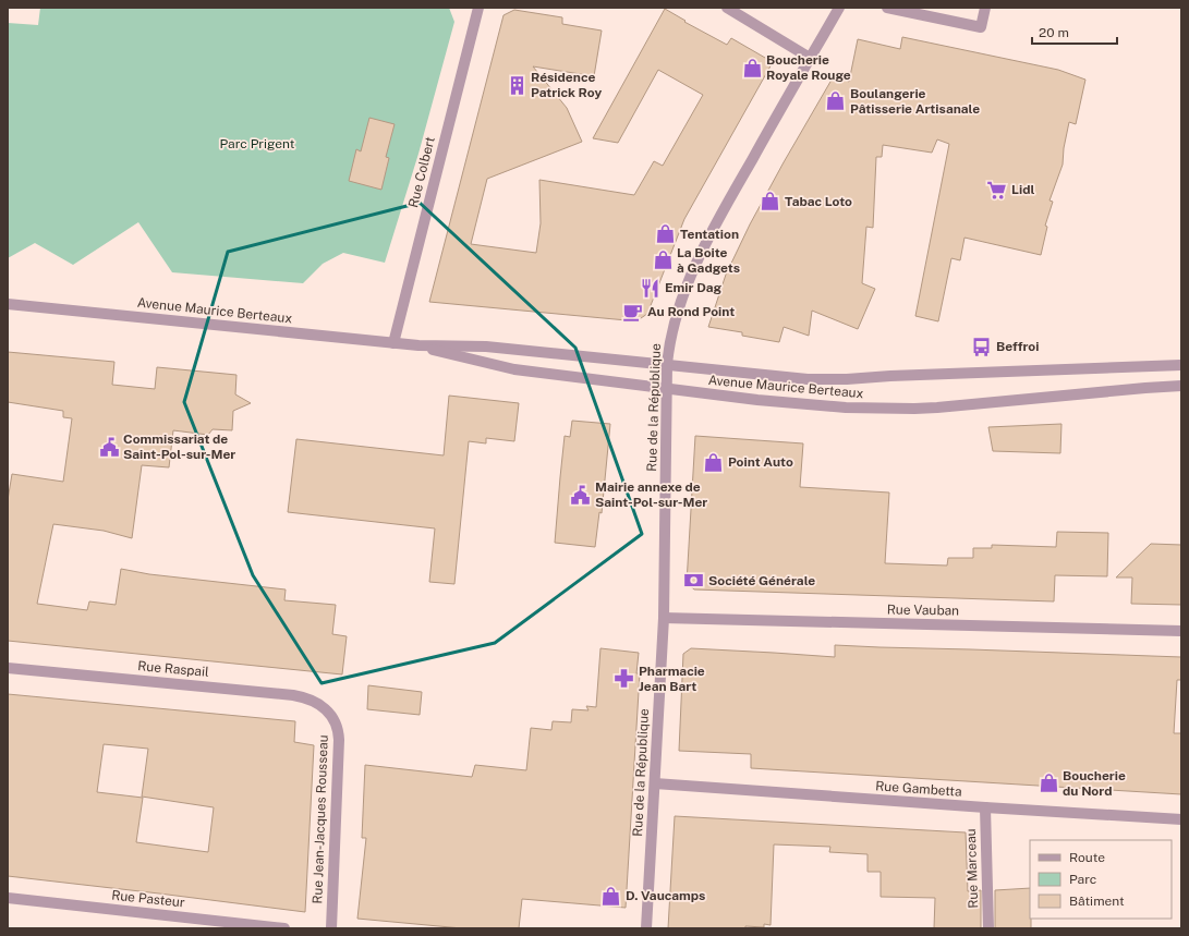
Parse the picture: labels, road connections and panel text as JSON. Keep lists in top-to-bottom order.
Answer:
{
  "streets": {
    "street": [
      "Rue Colbert",
      "Avenue Maurice Berteaux",
      "Rue de la République",
      "Rue Vauban",
      "Rue Raspail",
      "Rue Gambetta",
      "Rue Jean-Jacques Rousseau",
      "Rue Marceau",
      "Rue Pasteur"
    ]
  },
  "crossings": [
    ["Rue Colbert", "Avenue Maurice Berteaux"],
    ["Avenue Maurice Berteaux", "Rue de la République"],
    ["Rue de la République", "Rue Vauban"],
    ["Rue de la République", "Rue Gambetta"],
    ["Rue Raspail", "Rue Jean-Jacques Rousseau"],
    ["Rue Gambetta", "Rue Marceau"]
  ],
  "parks": ["Parc Prigent"],
  "places": {
    "shop": [
      "Boucherie Royale Rouge",
      "Boulangerie Pâtisserie Artisanale",
      "Tabac Loto",
      "Tentation",
      "La Boite à Gadgets",
      "Point Auto",
      "Boucherie du Nord",
      "D. Vaucamps"
    ],
    "building": ["Résidence Patrick Roy"],
    "supermarket": ["Lidl"],
    "restaurant": ["Emir Dag"],
    "cafe": ["Au Rond Point"],
    "bus stop": ["Beffroi"],
    "public building": ["Commissariat de Saint-Pol-sur-Mer", "Mairie annexe de Saint-Pol-sur-Mer"],
    "bank": ["Société Générale"],
    "pharmacy": ["Pharmacie Jean Bart"]
  },
  "legend": ["Route", "Parc", "Bâtiment"],
  "scale_bar": "20 m"
}
